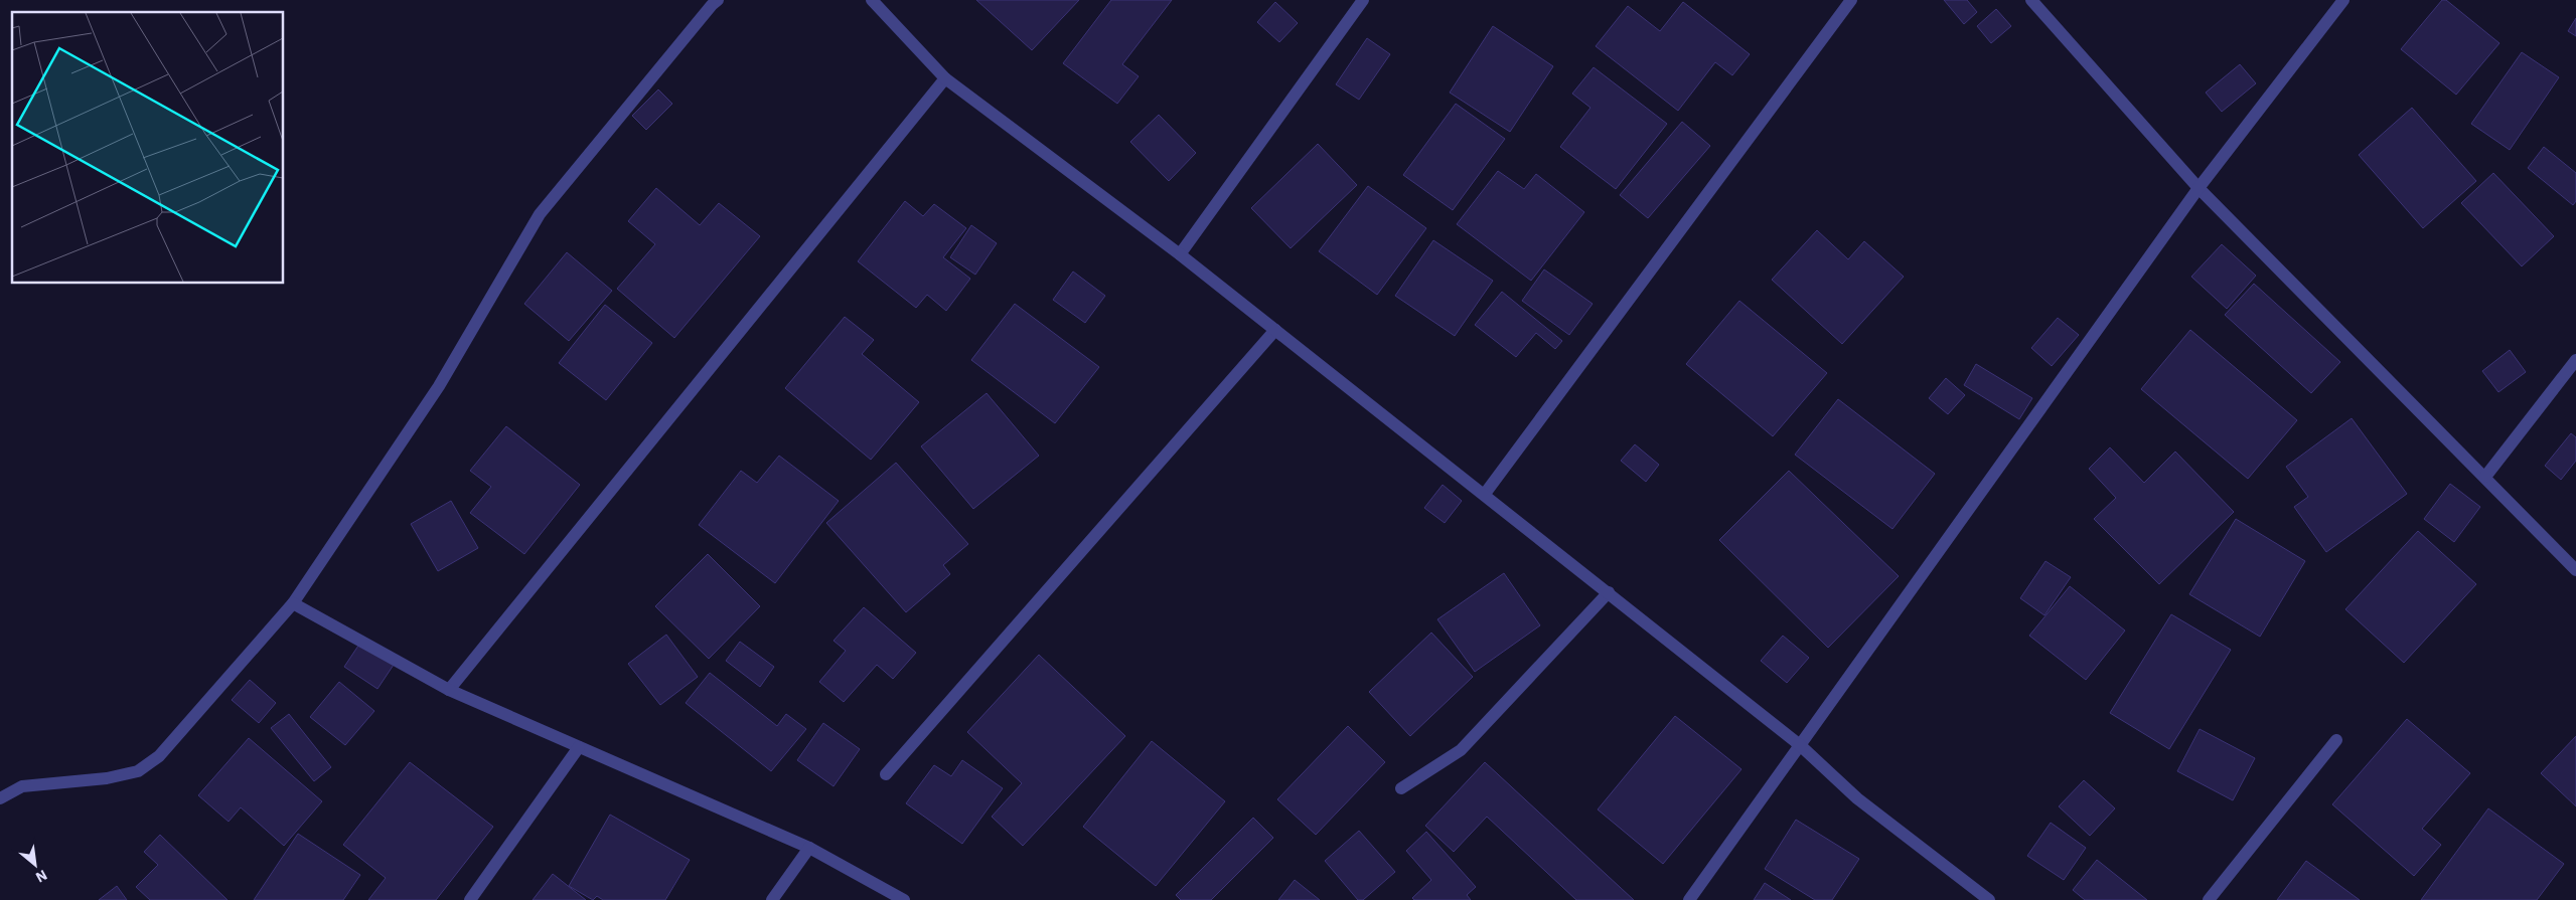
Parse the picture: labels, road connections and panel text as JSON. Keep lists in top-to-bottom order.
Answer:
{
  "north": "bottom right"
}
